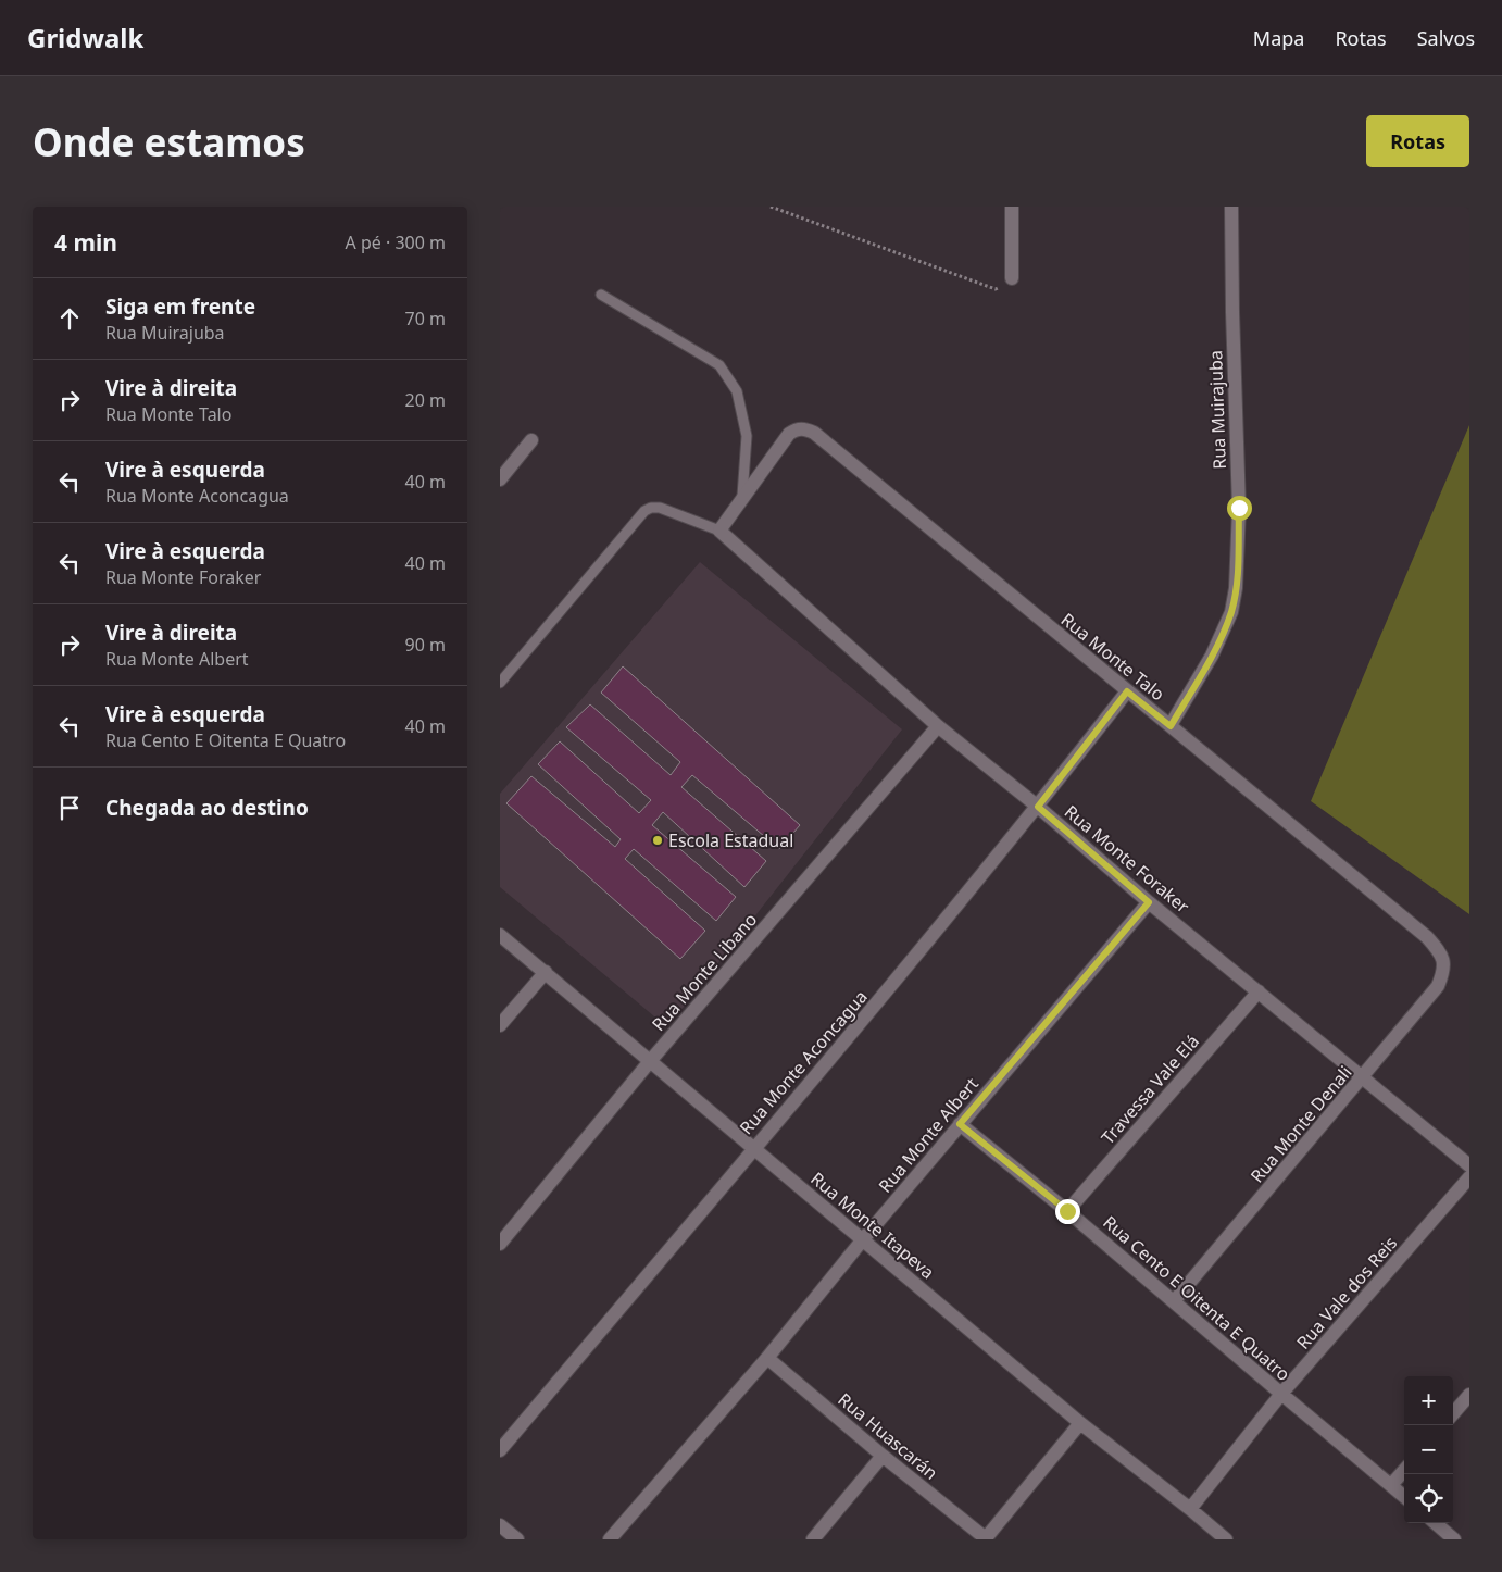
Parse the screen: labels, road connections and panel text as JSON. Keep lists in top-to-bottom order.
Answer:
{
  "streets": {
    "street": [
      "Rua Muirajuba",
      "Rua Monte Talo",
      "Rua Monte Foraker",
      "Rua Monte Libano",
      "Rua Monte Aconcagua",
      "Travessa Vale Elá",
      "Rua Monte Denali",
      "Rua Monte Albert",
      "Rua Monte Itapeva",
      "Rua Vale dos Reis",
      "Rua Cento E Oitenta E Quatro",
      "Rua Huascarán"
    ]
  },
  "crossings": [
    ["Rua Muirajuba", "Rua Monte Talo"],
    ["Rua Monte Talo", "Rua Monte Aconcagua"],
    ["Rua Monte Talo", "Rua Monte Denali"],
    ["Rua Monte Foraker", "Rua Monte Libano"],
    ["Rua Monte Foraker", "Rua Monte Aconcagua"],
    ["Rua Monte Foraker", "Travessa Vale Elá"],
    ["Rua Monte Foraker", "Rua Monte Denali"],
    ["Rua Monte Foraker", "Rua Monte Albert"],
    ["Rua Monte Libano", "Rua Monte Itapeva"],
    ["Rua Monte Aconcagua", "Rua Monte Itapeva"],
    ["Travessa Vale Elá", "Rua Cento E Oitenta E Quatro"],
    ["Rua Monte Denali", "Rua Cento E Oitenta E Quatro"],
    ["Rua Monte Albert", "Rua Monte Itapeva"],
    ["Rua Monte Albert", "Rua Cento E Oitenta E Quatro"],
    ["Rua Monte Albert", "Rua Huascarán"],
    ["Rua Monte Itapeva", "Rua Vale dos Reis"],
    ["Rua Vale dos Reis", "Rua Cento E Oitenta E Quatro"]
  ],
  "places": ["Escola Estadual"],
  "page": {
    "header": "Gridwalk",
    "nav": ["Mapa", "Rotas", "Salvos"],
    "buttons": "Rotas",
    "title": "Onde estamos",
    "heading": ["4 min", "A pé · 300 m"],
    "list": [
      ["Siga em frente", "Rua Muirajuba", "70 m"],
      ["Vire à direita", "Rua Monte Talo", "20 m"],
      ["Vire à esquerda", "Rua Monte Aconcagua", "40 m"],
      ["Vire à esquerda", "Rua Monte Foraker", "40 m"],
      ["Vire à direita", "Rua Monte Albert", "90 m"],
      ["Vire à esquerda", "Rua Cento E Oitenta E Quatro", "40 m"],
      "Chegada ao destino"
    ],
    "map_buttons": ["+", "−"]
  }
}
